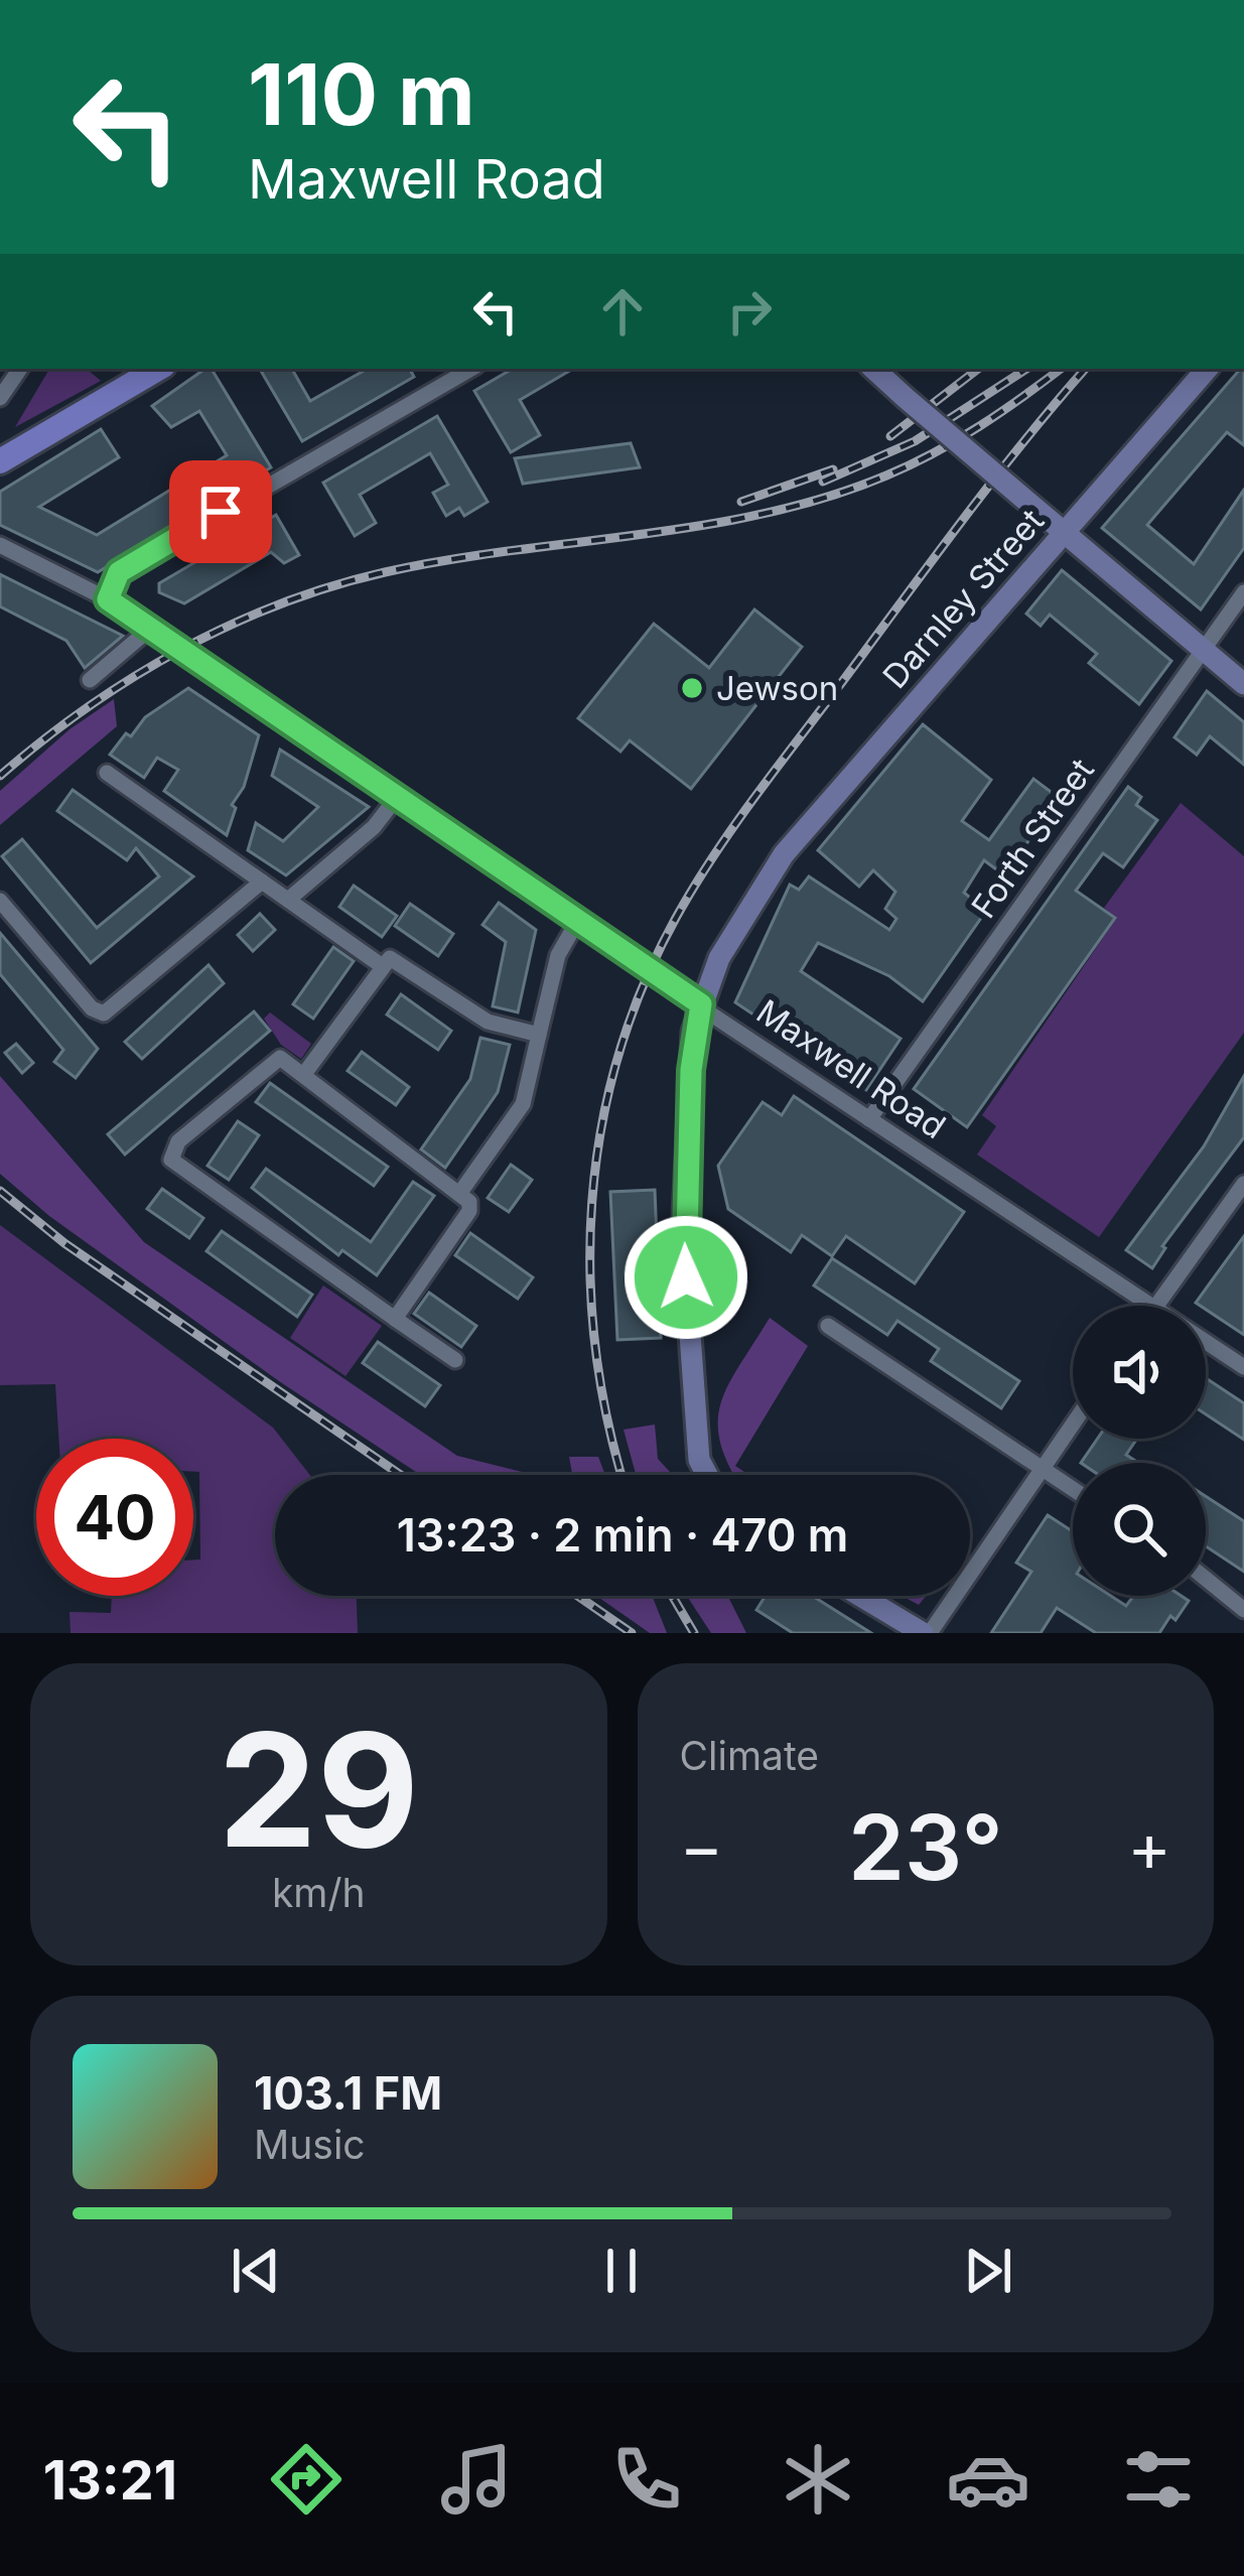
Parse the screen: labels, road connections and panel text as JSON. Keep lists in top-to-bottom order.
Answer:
{
  "streets": {
    "street": ["Darnley Street", "Forth Street", "Maxwell Road"]
  },
  "crossings": [
    ["Darnley Street", "Maxwell Road"],
    ["Forth Street", "Maxwell Road"]
  ],
  "places": ["Jewson"],
  "page": {
    "turn": ["110 m", "Maxwell Road"],
    "limit": "40",
    "trip": "13:23 · 2 min · 470 m",
    "tile": [
      ["29", "km/h"],
      "Climate"
    ],
    "heat": ["−", "23°", "+"],
    "song": ["103.1 FM", "Music"],
    "tabs": "13:21"
  }
}
